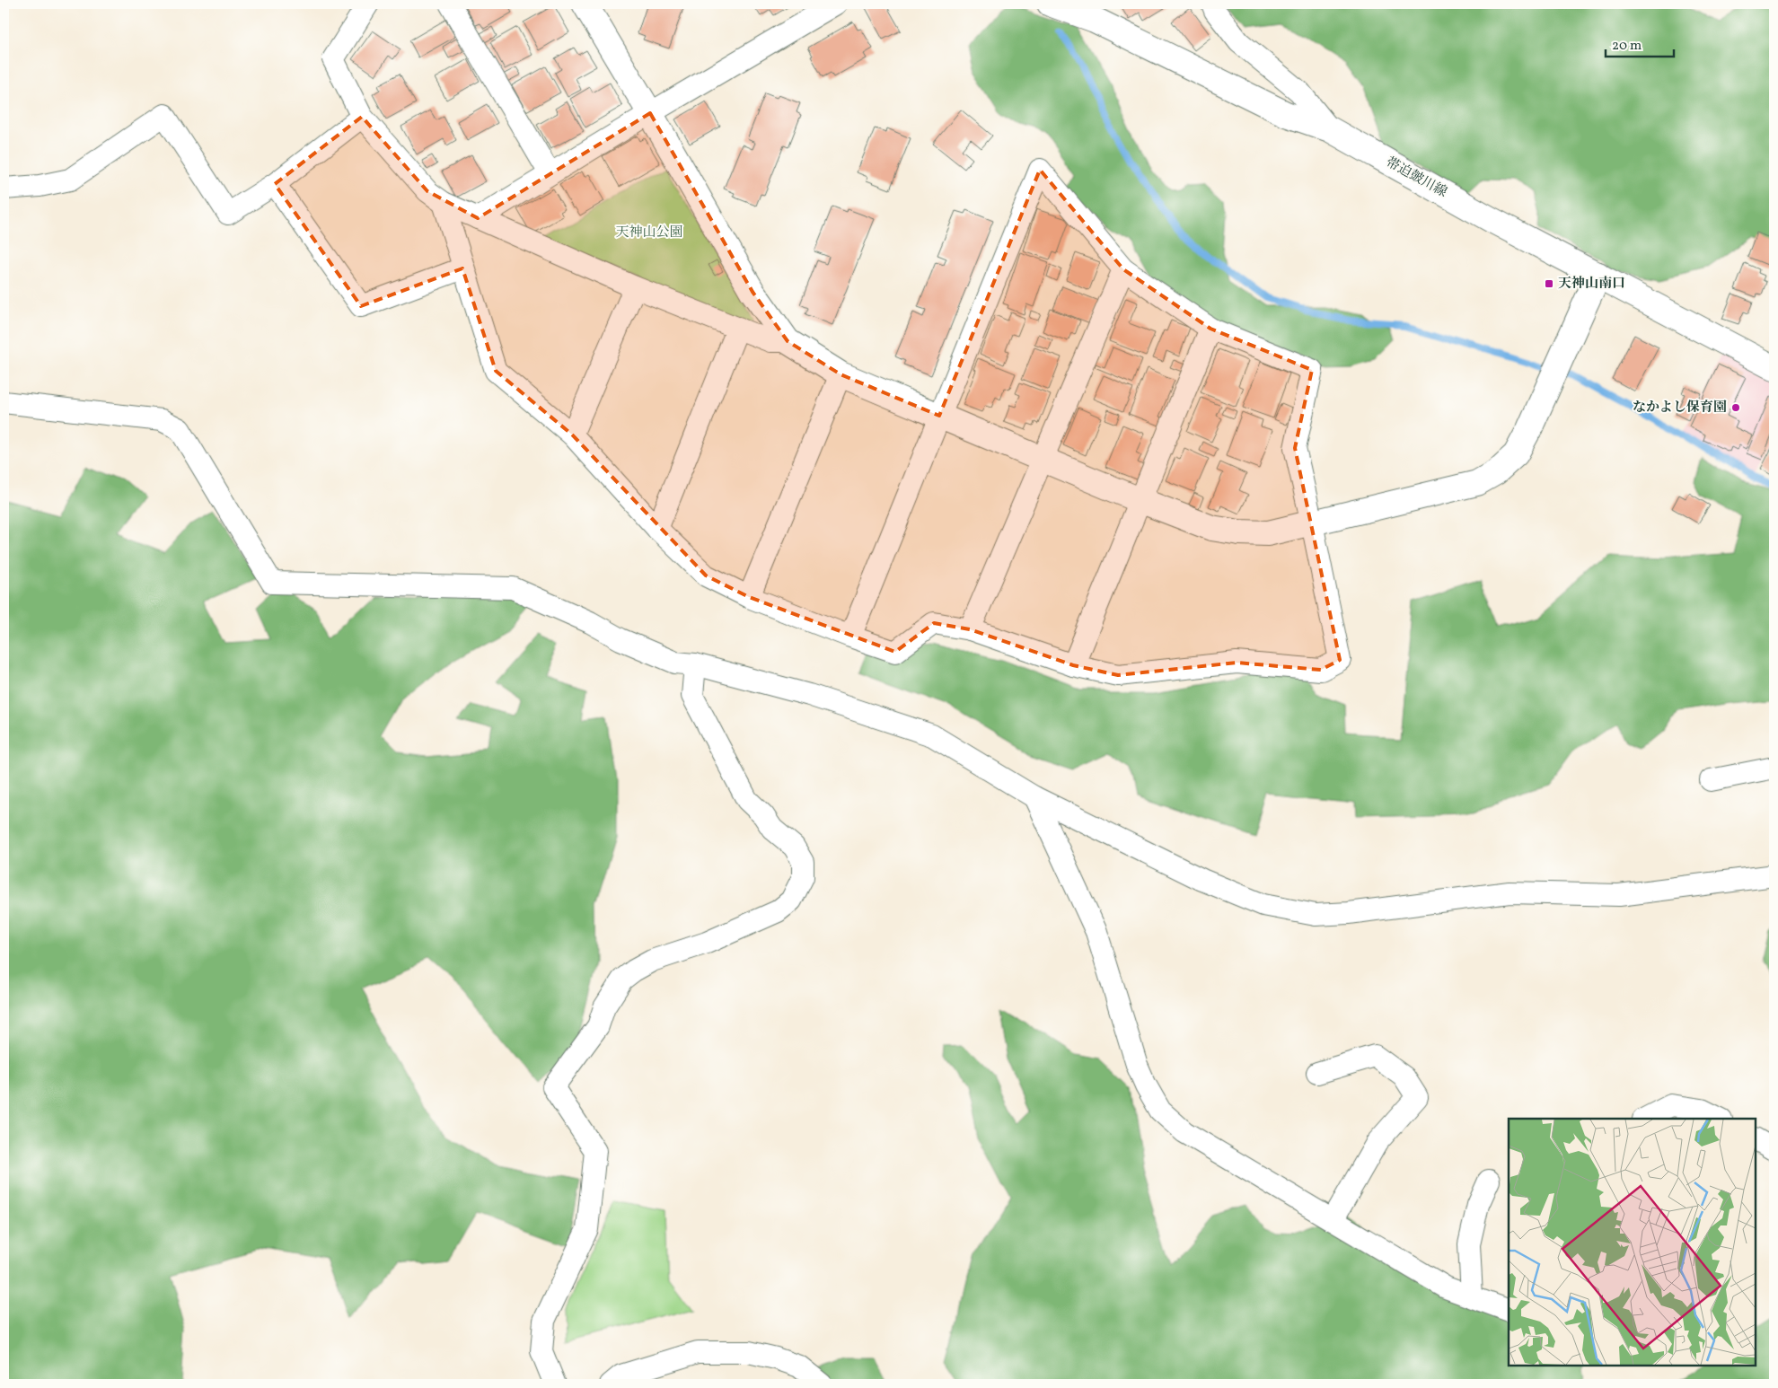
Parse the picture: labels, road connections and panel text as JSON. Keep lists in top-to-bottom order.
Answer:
{
  "streets": {
    "street": ["帯迫皷川線"]
  },
  "parks": ["天神山公園"],
  "places": {
    "transit": ["天神山南口"],
    "other": ["なかよし保育園"]
  },
  "scale_bar": "20 m"
}
